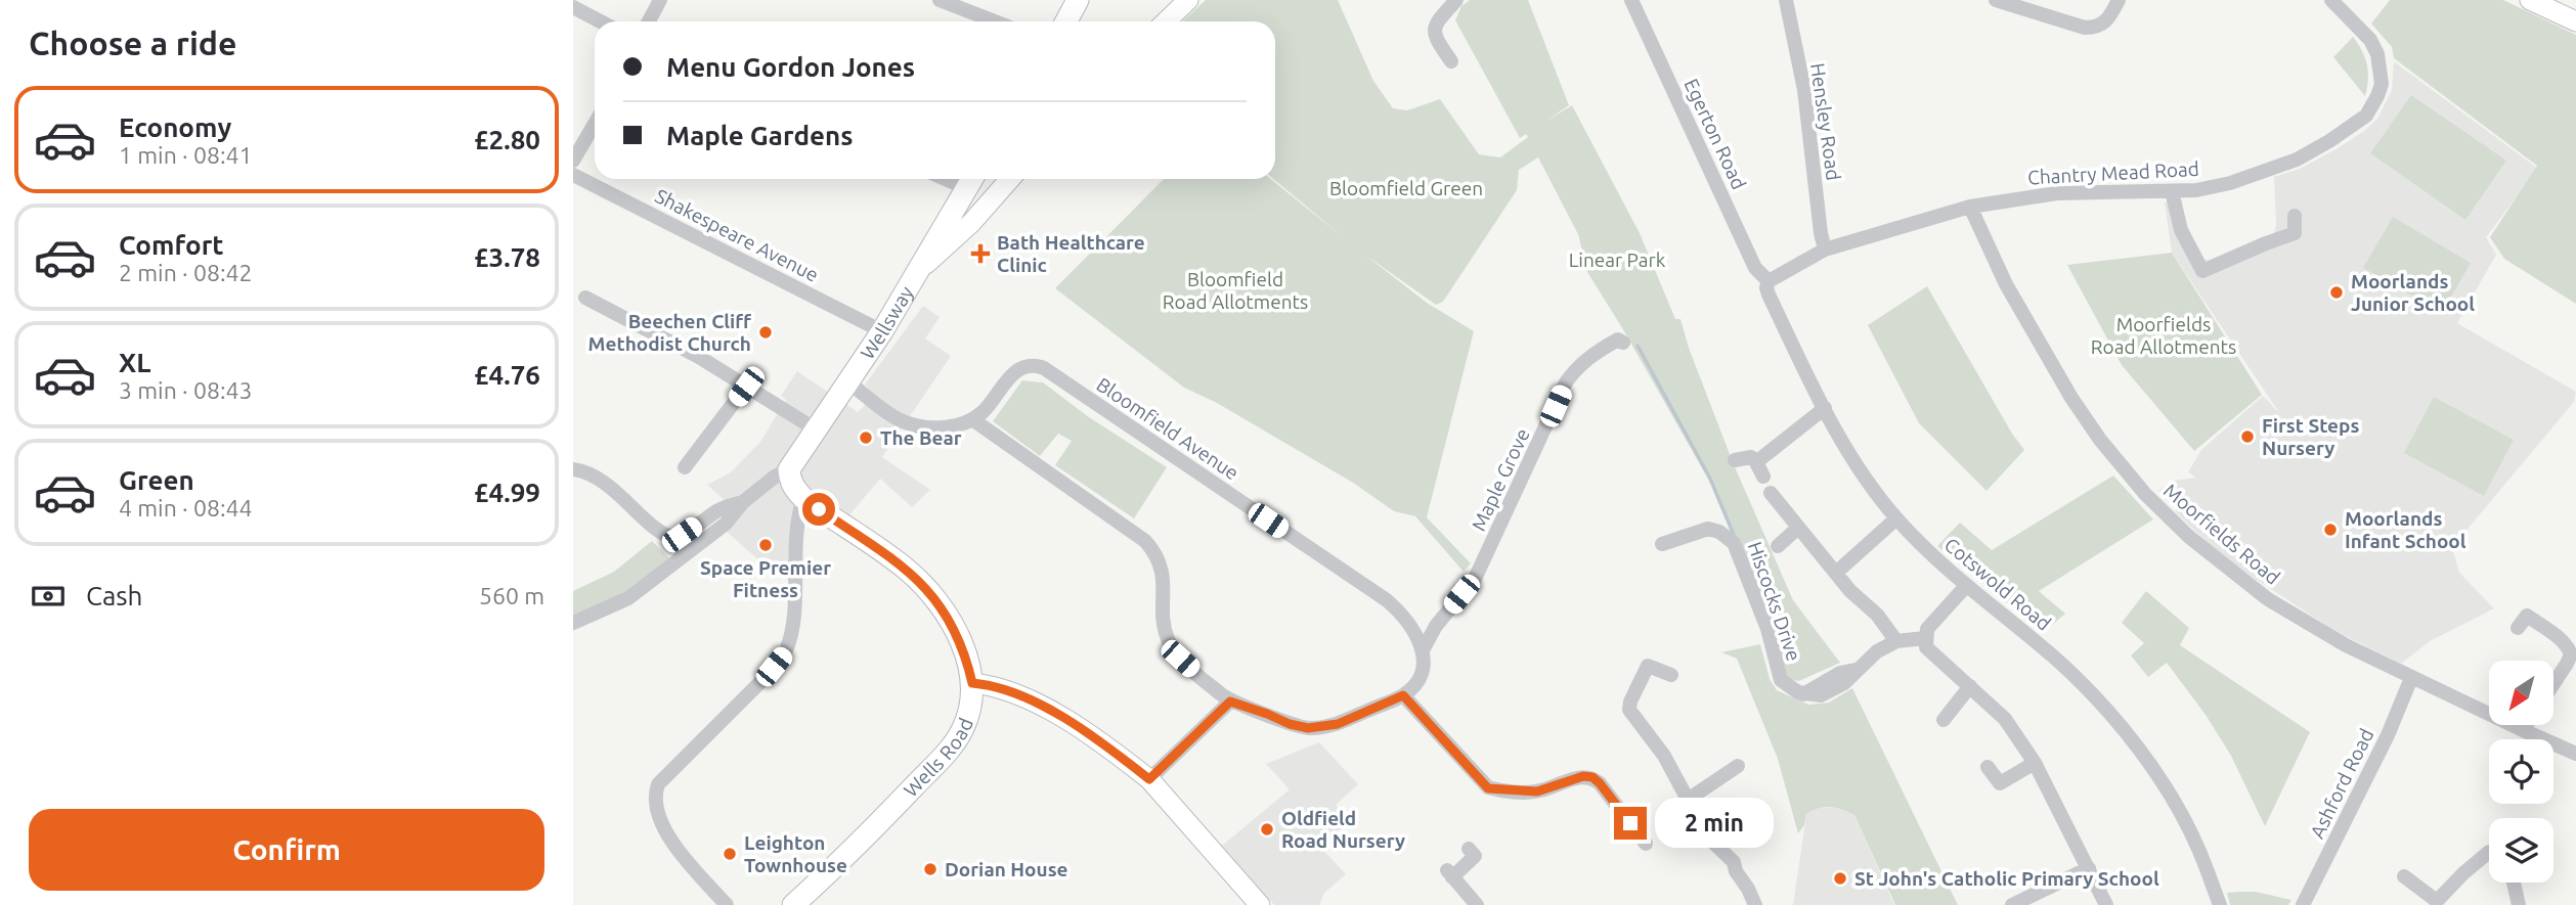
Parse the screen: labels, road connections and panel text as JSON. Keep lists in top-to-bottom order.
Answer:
{
  "streets": {
    "main road": ["Wellsway", "Wells Road"],
    "street": [
      "Hensley Road",
      "Egerton Road",
      "Chantry Mead Road",
      "Shakespeare Avenue",
      "Bloomfield Avenue",
      "Maple Grove",
      "Moorfields Road",
      "Cotswold Road",
      "Hiscocks Drive",
      "Ashford Road"
    ]
  },
  "crossings": [
    ["Hensley Road", "Chantry Mead Road"],
    ["Egerton Road", "Chantry Mead Road"],
    ["Egerton Road", "Cotswold Road"],
    ["Chantry Mead Road", "Moorfields Road"],
    ["Chantry Mead Road", "Cotswold Road"],
    ["Shakespeare Avenue", "Wellsway"],
    ["Bloomfield Avenue", "Maple Grove"],
    ["Moorfields Road", "Ashford Road"]
  ],
  "parks": [
    "Bloomfield Green",
    "Linear Park",
    "Bloomfield Road Allotments",
    "Moorfields Road Allotments"
  ],
  "places": {
    "health": ["Bath Healthcare Clinic"],
    "other": [
      "Moorlands Junior School",
      "Beechen Cliff Methodist Church",
      "First Steps Nursery",
      "The Bear",
      "Moorlands Infant School",
      "Space Premier Fitness",
      "Oldfield Road Nursery",
      "Leighton Townhouse",
      "Dorian House",
      "St John's Catholic Primary School"
    ]
  },
  "north": "bottom left",
  "page": {
    "heading": "Choose a ride",
    "banner": ["Menu Gordon Jones", "Maple Gardens"],
    "list": [
      {
        "name": "Economy",
        "note": "1 min · 08:41",
        "value": "£2.80"
      },
      {
        "name": "Comfort",
        "note": "2 min · 08:42",
        "value": "£3.78"
      },
      {
        "name": "XL",
        "note": "3 min · 08:43",
        "value": "£4.76"
      },
      {
        "name": "Green",
        "note": "4 min · 08:44",
        "value": "£4.99"
      }
    ],
    "pay": ["Cash", "560 m"],
    "buttons": "Confirm",
    "bubble": "2 min"
  }
}
